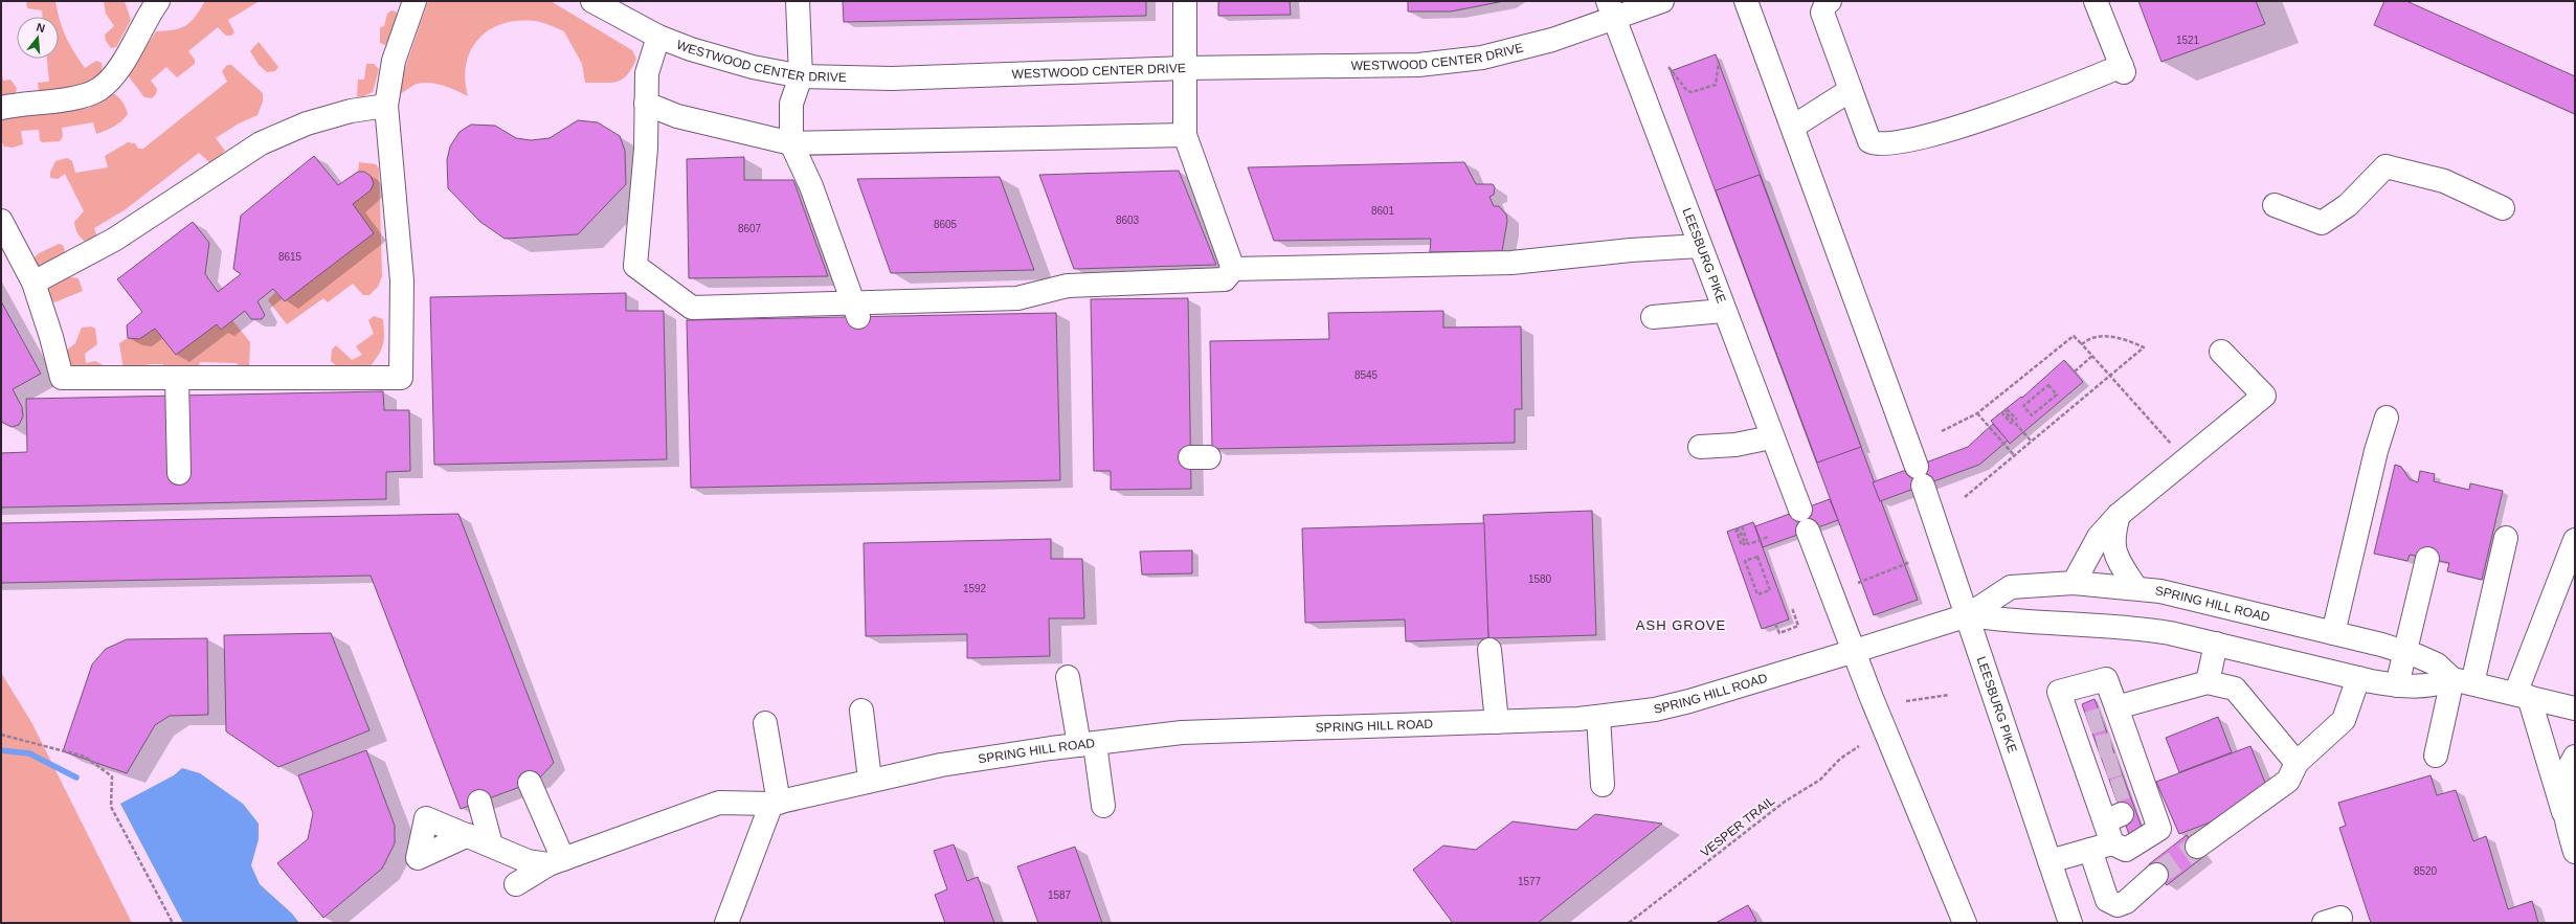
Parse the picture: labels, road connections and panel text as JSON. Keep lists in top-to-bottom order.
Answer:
{
  "streets": {
    "main road": ["WESTWOOD CENTER DRIVE", "LEESBURG PIKE", "SPRING HILL ROAD"],
    "path": ["VESPER TRAIL"]
  },
  "crossings": [
    ["WESTWOOD CENTER DRIVE", "LEESBURG PIKE"],
    ["LEESBURG PIKE", "SPRING HILL ROAD"]
  ],
  "districts": ["ASH GROVE"],
  "house_numbers": [
    "1521",
    "8601",
    "8603",
    "8605",
    "8607",
    "8615",
    "8545",
    "1580",
    "1592",
    "8520",
    "1577",
    "1587"
  ],
  "north": "top"
}
